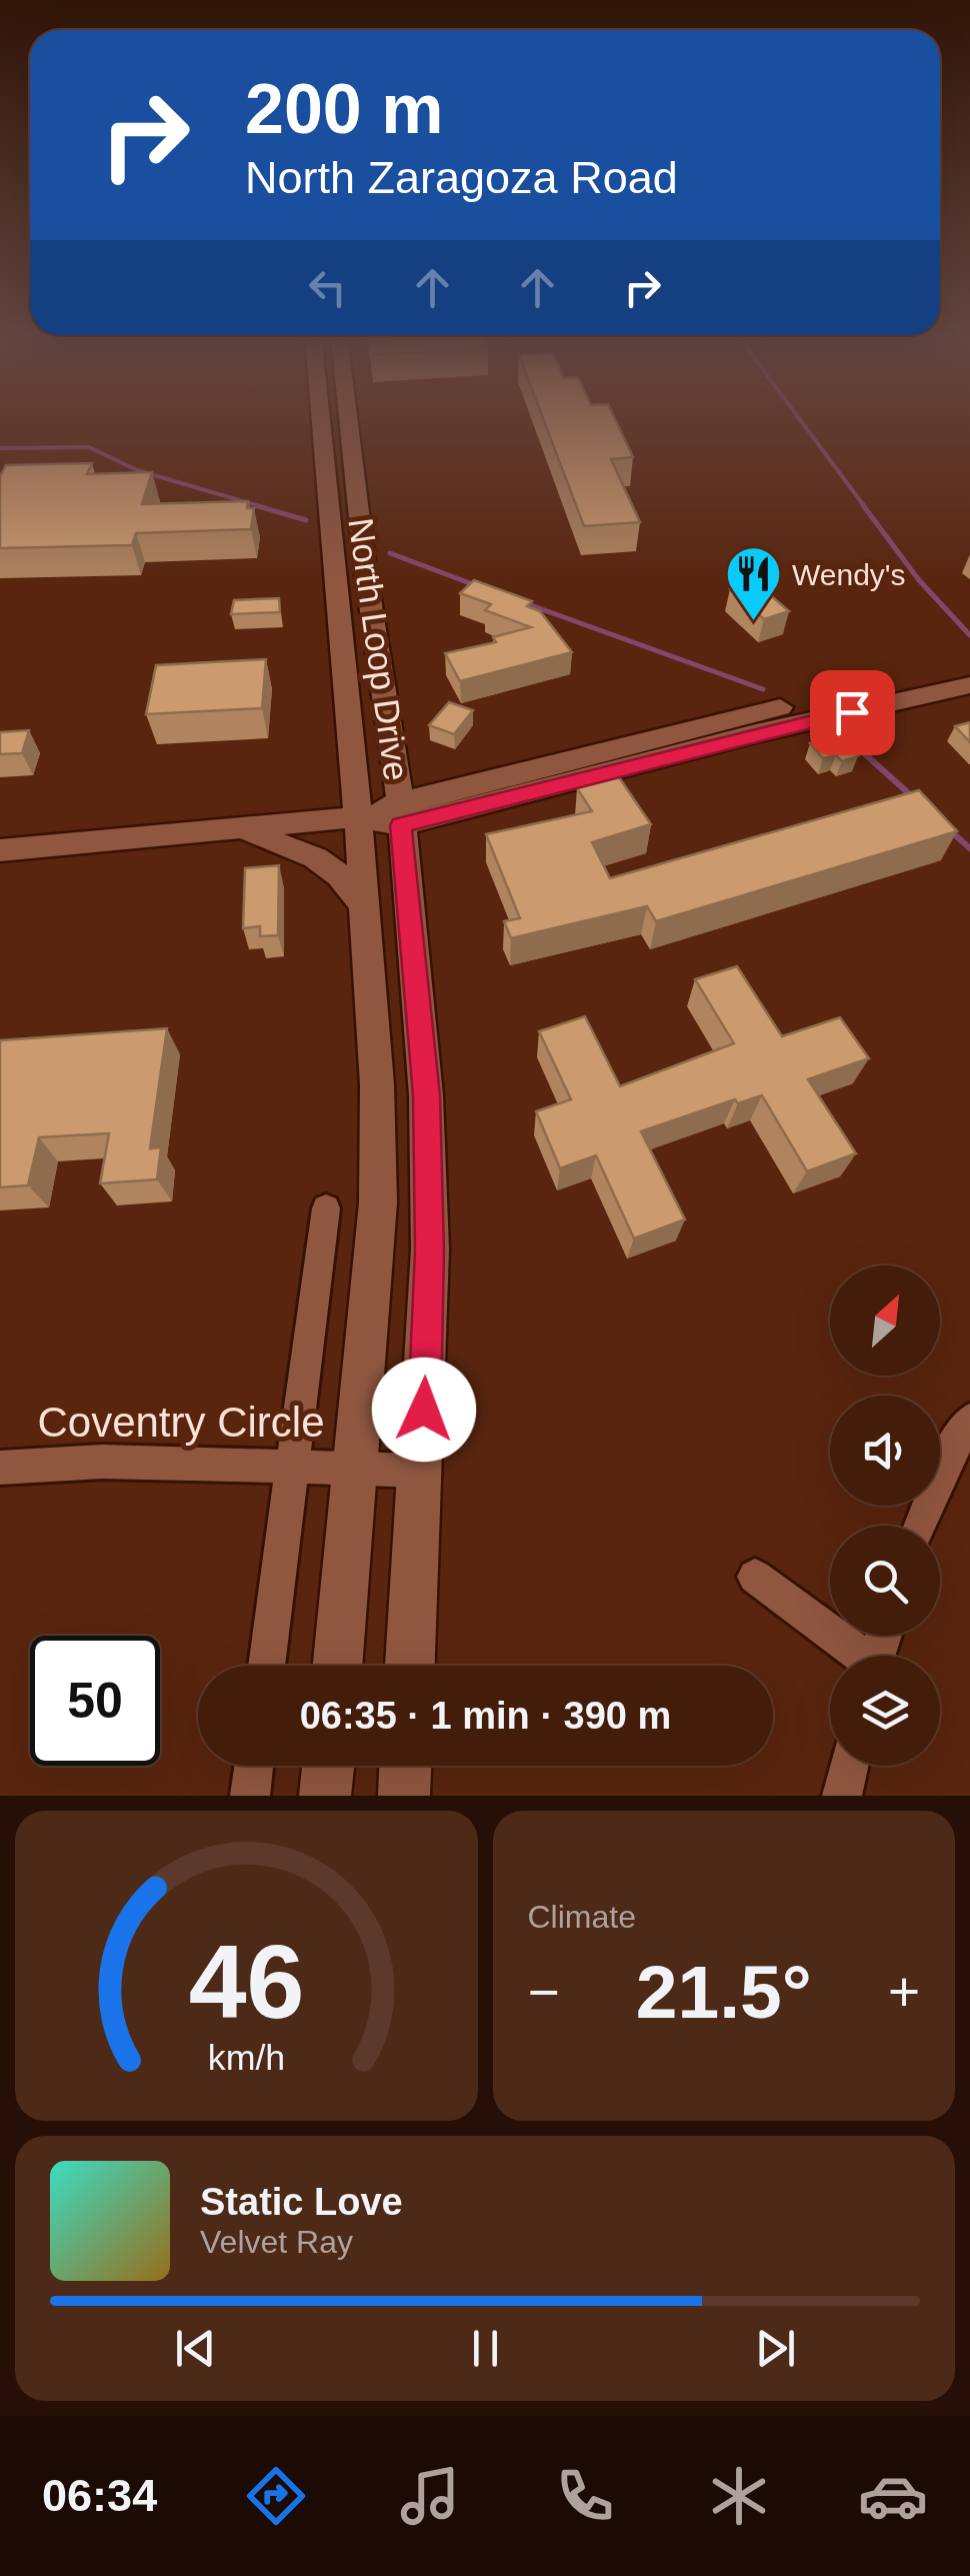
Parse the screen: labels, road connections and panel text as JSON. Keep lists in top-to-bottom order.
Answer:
{
  "streets": {
    "main road": ["North Loop Drive"],
    "street": ["Coventry Circle"]
  },
  "crossings": [
    ["North Loop Drive", "Coventry Circle"]
  ],
  "places": {
    "restaurant": ["Wendy's"]
  },
  "north": "top right",
  "page": {
    "turn": ["200 m", "North Zaragoza Road"],
    "limit": "50",
    "trip": "06:35 · 1 min · 390 m",
    "tile": "Climate",
    "heat": ["−", "21.5°", "+"],
    "song": ["Static Love", "Velvet Ray"],
    "tabs": "06:34",
    "gauge": ["46", "km/h"]
  }
}
